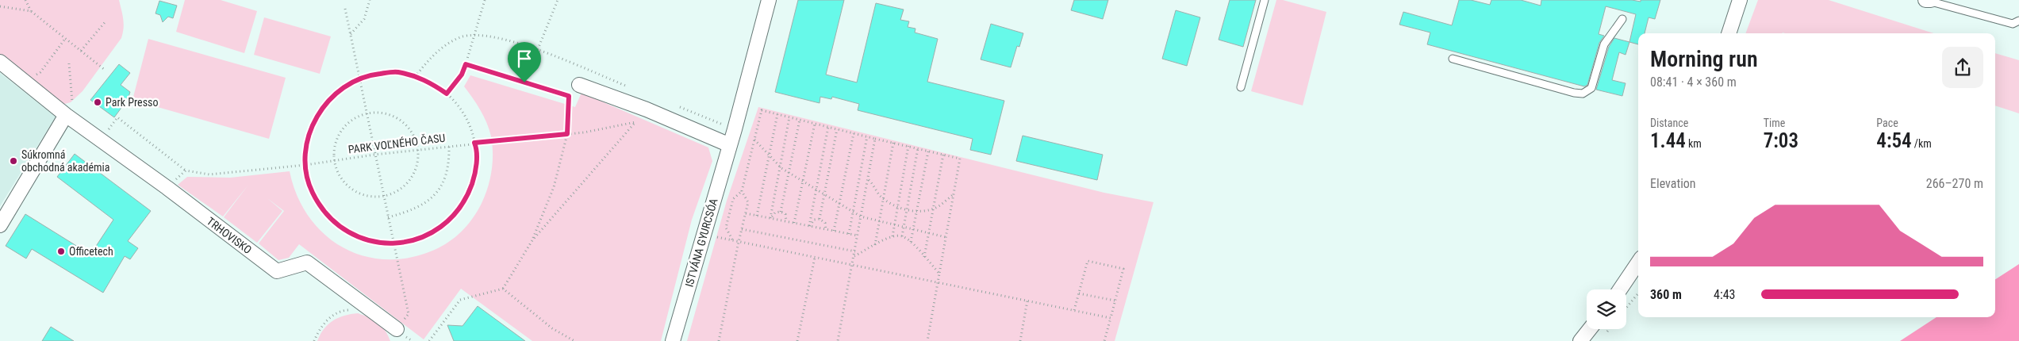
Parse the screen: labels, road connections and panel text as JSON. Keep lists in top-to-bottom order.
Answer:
{
  "streets": {
    "street": ["TRHOVISKO", "ISTVÁNA GYURCSÓA"],
    "path": ["PARK VOĽNÉHO ČASU"]
  },
  "places": ["Park Presso", "Súkromná obchodná akadémia", "Officetech"],
  "page": {
    "heading": ["Morning run", "08:41 · 4 × 360 m"],
    "stats": [
      ["Distance", "1.44 km"],
      ["Time", "7:03"],
      ["Pace", "4:54 /km"]
    ],
    "chart": ["Elevation", "266–270 m"],
    "list": [
      {
        "name": "360 m",
        "note": "4:43"
      }
    ]
  }
}
